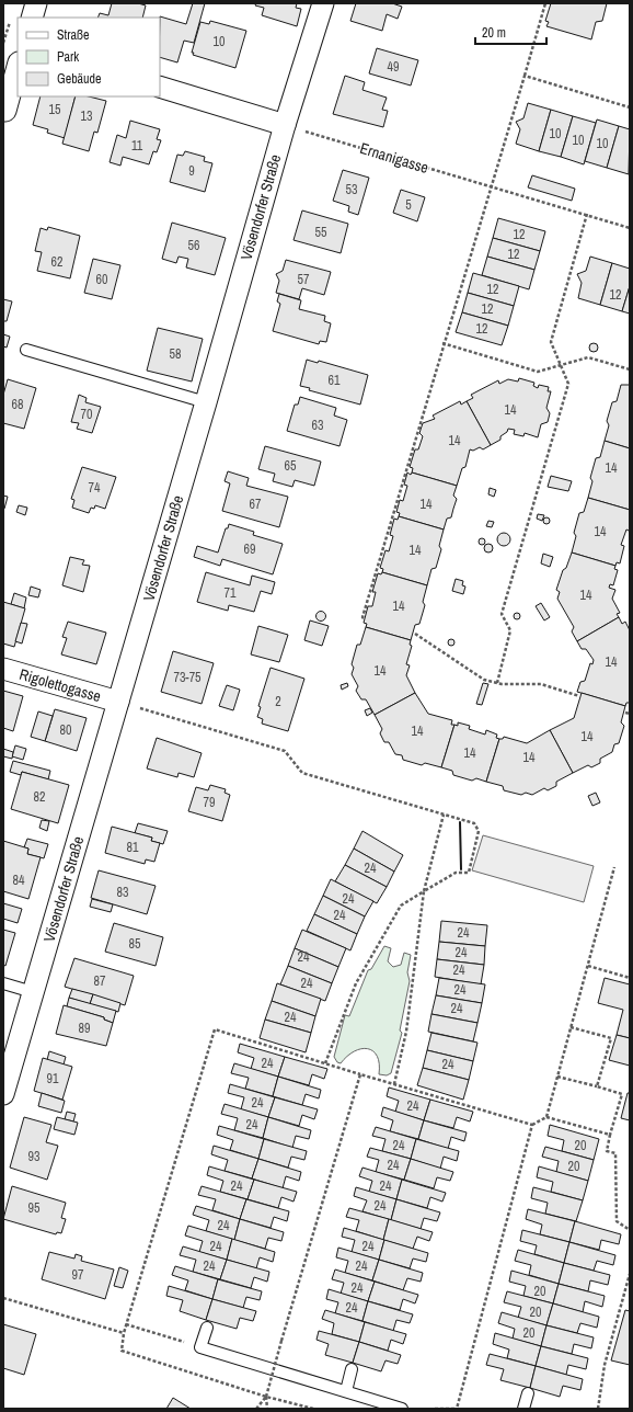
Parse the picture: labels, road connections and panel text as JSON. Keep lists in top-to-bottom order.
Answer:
{
  "streets": {
    "street": ["Vösendorfer Straße", "Rigolettogasse"],
    "path": ["Ernanigasse"]
  },
  "crossings": [
    ["Ernanigasse", "Vösendorfer Straße"],
    ["Vösendorfer Straße", "Rigolettogasse"]
  ],
  "house_numbers": [
    "10",
    "49",
    "15",
    "13",
    "10",
    "10",
    "10",
    "11",
    "9",
    "53",
    "5",
    "55",
    "12",
    "56",
    "12",
    "62",
    "60",
    "57",
    "12",
    "12",
    "12",
    "12",
    "58",
    "61",
    "68",
    "14",
    "70",
    "63",
    "14",
    "65",
    "14",
    "74",
    "67",
    "14",
    "14",
    "69",
    "14",
    "71",
    "14",
    "14",
    "14",
    "14",
    "73-75",
    "2",
    "80",
    "14",
    "14",
    "14",
    "14",
    "82",
    "79",
    "81",
    "24",
    "84",
    "83",
    "24",
    "24",
    "24",
    "85",
    "24",
    "24",
    "24",
    "87",
    "24",
    "24",
    "24",
    "24",
    "89",
    "24",
    "24",
    "91",
    "24",
    "24",
    "24",
    "24",
    "20",
    "93",
    "24",
    "20",
    "24",
    "24",
    "24",
    "95",
    "24",
    "24",
    "24",
    "24",
    "24",
    "97",
    "24",
    "20",
    "24",
    "20",
    "20"
  ],
  "legend": ["Straße", "Park", "Gebäude"],
  "scale_bar": "20 m"
}
